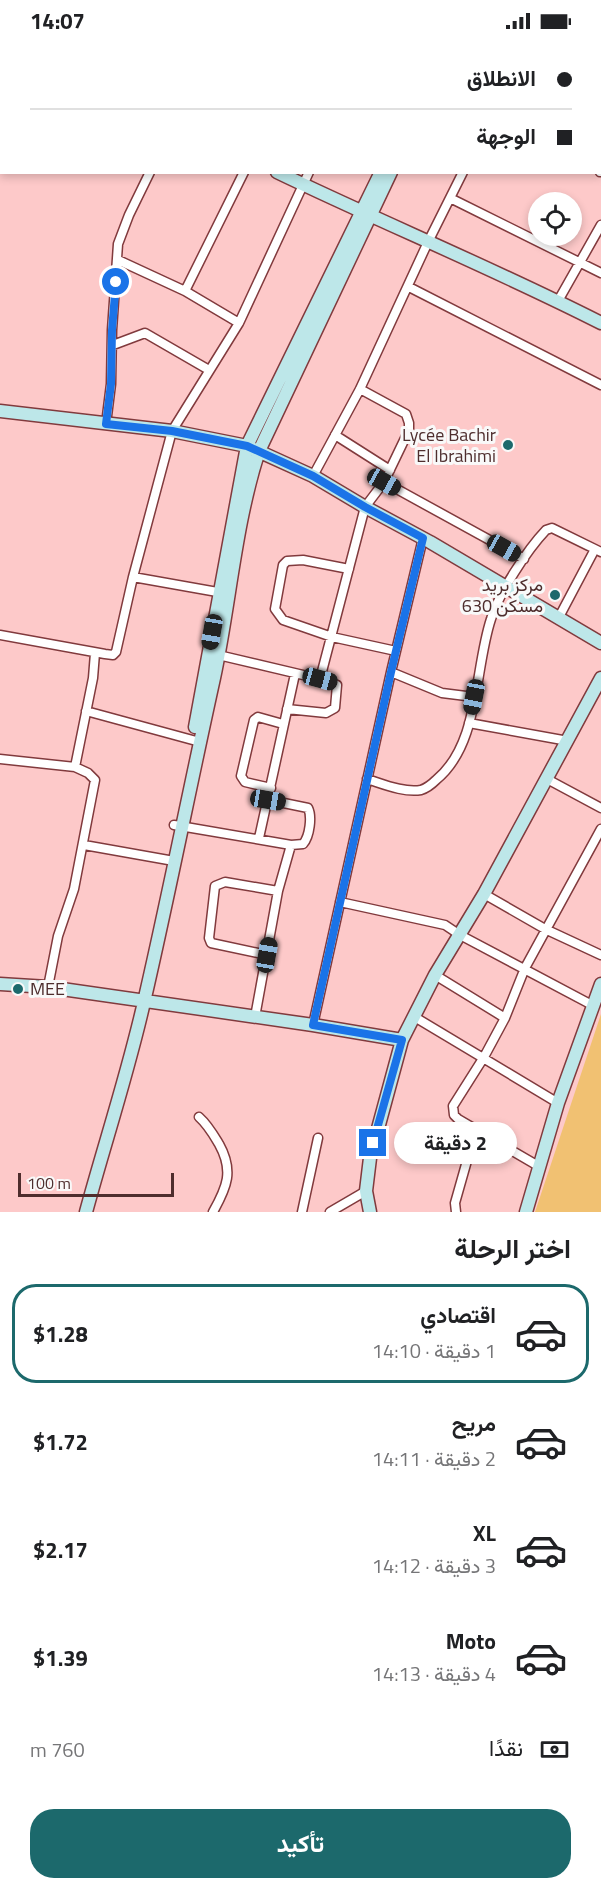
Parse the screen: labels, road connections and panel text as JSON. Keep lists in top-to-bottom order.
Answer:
{
  "places": ["Lycée Bachir El Ibrahimi", "مركز بريد 630 مسكن", "MEE"],
  "scale_bar": "100 m",
  "page": {
    "status": "14:07",
    "banner": ["الانطلاق", "الوجهة"],
    "bubble": "2 دقيقة",
    "scale": "100 m",
    "heading": "اختر الرحلة",
    "list": [
      {
        "name": "اقتصادي",
        "note": "1 دقيقة · 14:10",
        "value": "$1.28"
      },
      {
        "name": "مريح",
        "note": "2 دقيقة · 14:11",
        "value": "$1.72"
      },
      {
        "name": "XL",
        "note": "3 دقيقة · 14:12",
        "value": "$2.17"
      },
      {
        "name": "Moto",
        "note": "4 دقيقة · 14:13",
        "value": "$1.39"
      }
    ],
    "pay": ["نقدًا", "760 m"],
    "buttons": "تأكيد"
  }
}
